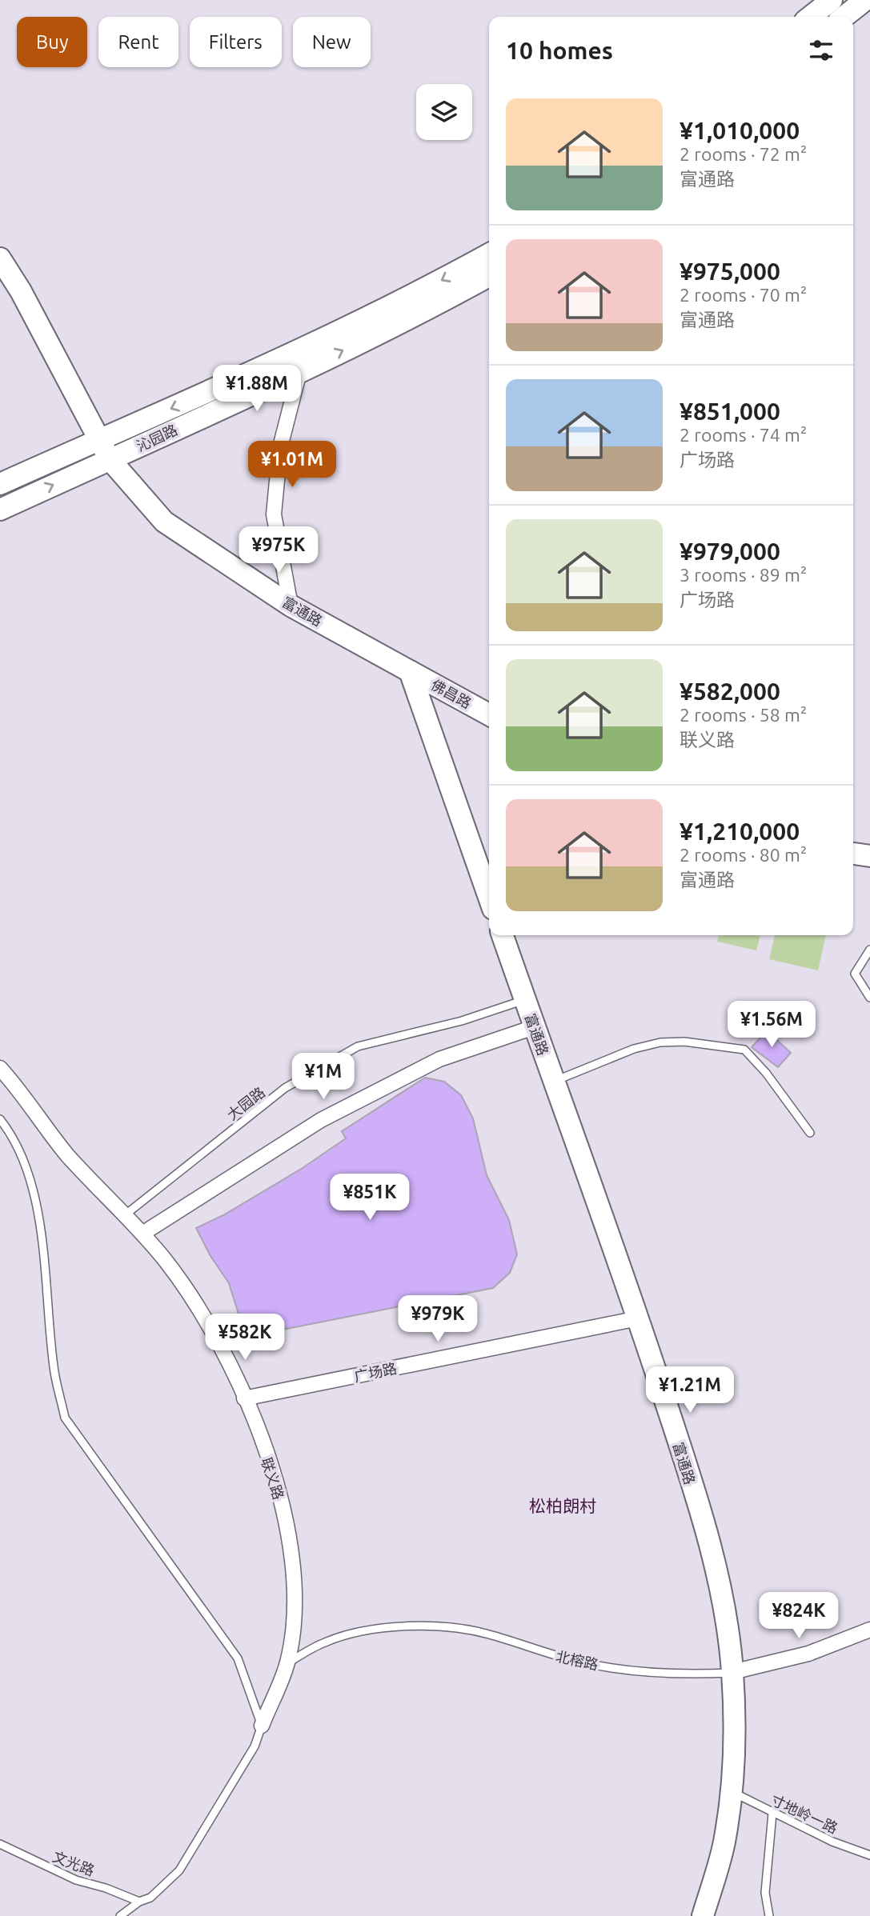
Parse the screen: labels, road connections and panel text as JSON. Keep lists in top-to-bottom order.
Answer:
{
  "streets": {
    "street": [
      "沁园路",
      "富通路",
      "佛昌路",
      "广场路",
      "联义路",
      "北榕路"
    ],
    "lane": ["大园路", "寸地岭一路", "文光路"]
  },
  "crossings": [
    ["沁园路", "富通路"],
    ["富通路", "佛昌路"],
    ["富通路", "大园路"],
    ["富通路", "广场路"],
    ["富通路", "北榕路"],
    ["富通路", "寸地岭一路"],
    ["大园路", "联义路"],
    ["广场路", "联义路"],
    ["联义路", "北榕路"],
    ["联义路", "文光路"]
  ],
  "districts": ["松柏朗村"],
  "page": {
    "chip": [
      "Buy",
      "Rent",
      "Filters",
      "New"
    ],
    "heading": "10 homes",
    "list": [
      {
        "name": "¥1,010,000",
        "note": "2 rooms · 72 m² · 富通路"
      },
      {
        "name": "¥975,000",
        "note": "2 rooms · 70 m² · 富通路"
      },
      {
        "name": "¥851,000",
        "note": "2 rooms · 74 m² · 广场路"
      },
      {
        "name": "¥979,000",
        "note": "3 rooms · 89 m² · 广场路"
      },
      {
        "name": "¥582,000",
        "note": "2 rooms · 58 m² · 联义路"
      },
      {
        "name": "¥1,210,000",
        "note": "2 rooms · 80 m² · 富通路"
      }
    ],
    "price": [
      "¥1.88M",
      "¥1.01M",
      "¥975K",
      "¥1.56M",
      "¥1M",
      "¥851K",
      "¥979K",
      "¥582K",
      "¥1.21M",
      "¥824K"
    ]
  }
}
